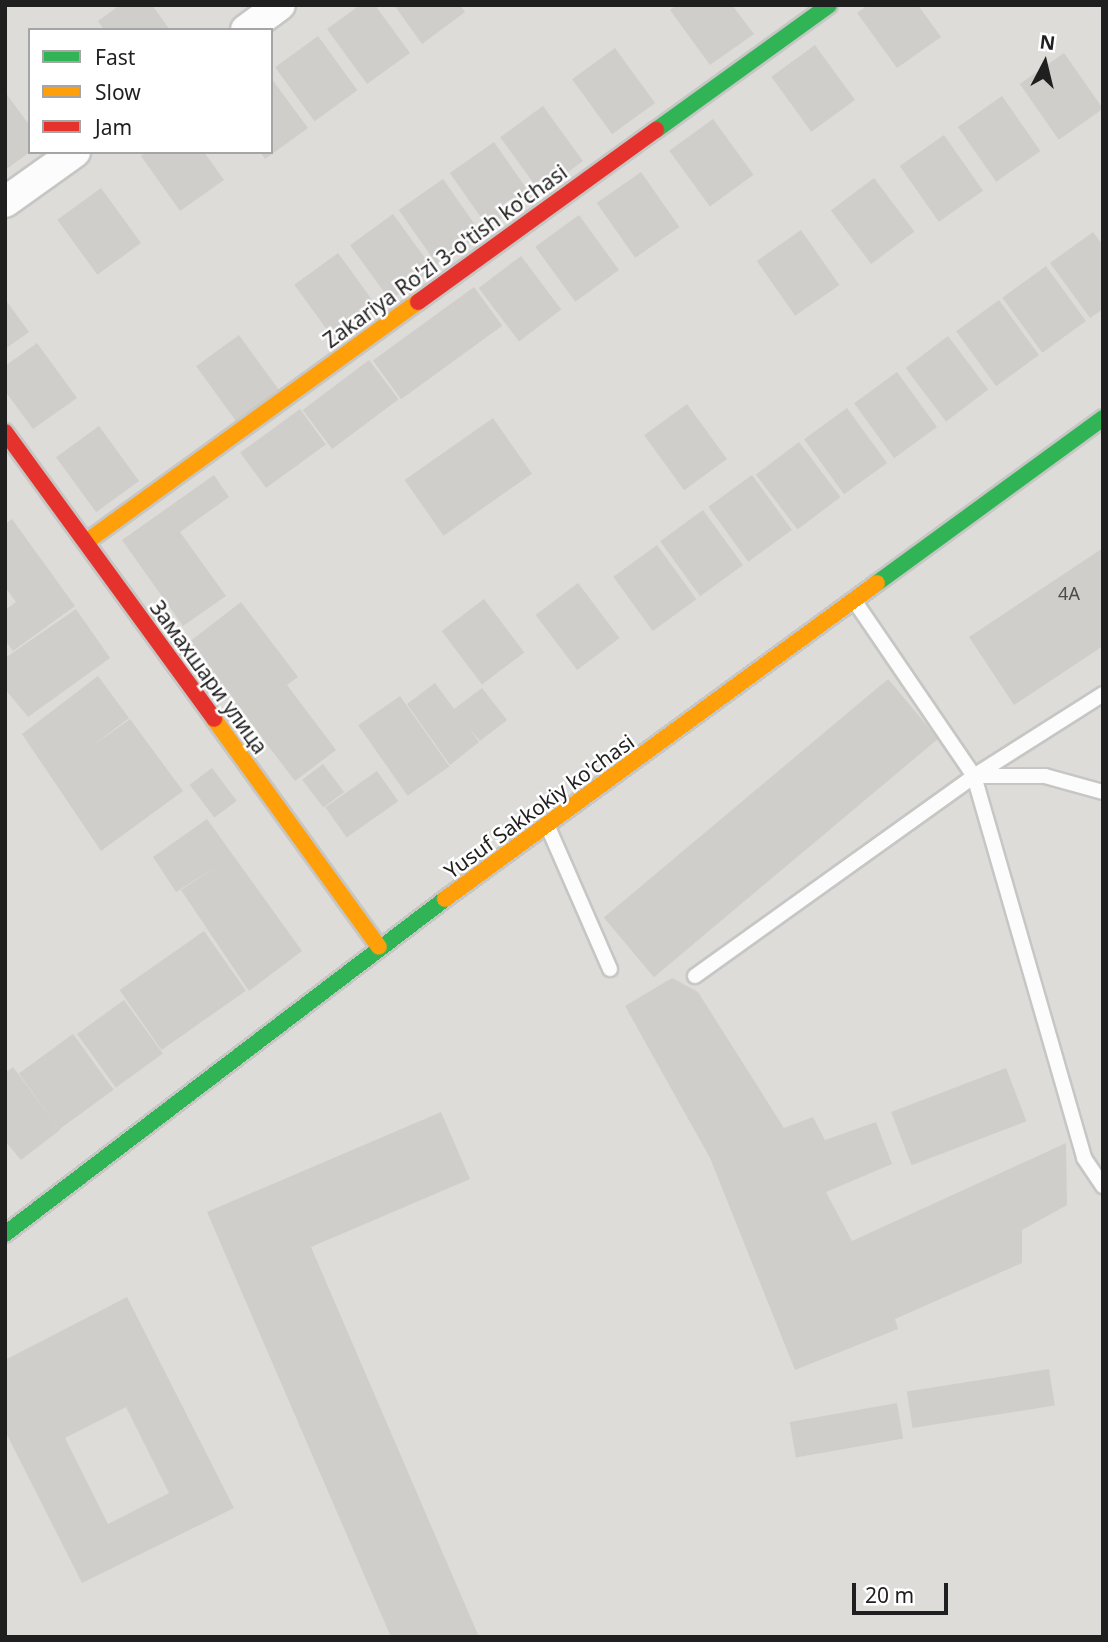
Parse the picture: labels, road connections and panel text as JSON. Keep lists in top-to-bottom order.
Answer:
{
  "streets": {
    "street": ["Zakariya Ro'zi 3-o'tish ko'chasi", "Замахшари улица", "Yusuf Sakkokiy ko'chasi"]
  },
  "crossings": [
    ["Zakariya Ro'zi 3-o'tish ko'chasi", "Замахшари улица"],
    ["Замахшари улица", "Yusuf Sakkokiy ko'chasi"]
  ],
  "house_numbers": ["4A"],
  "legend": ["Fast", "Slow", "Jam"],
  "scale_bar": "20 m",
  "north": "top"
}
